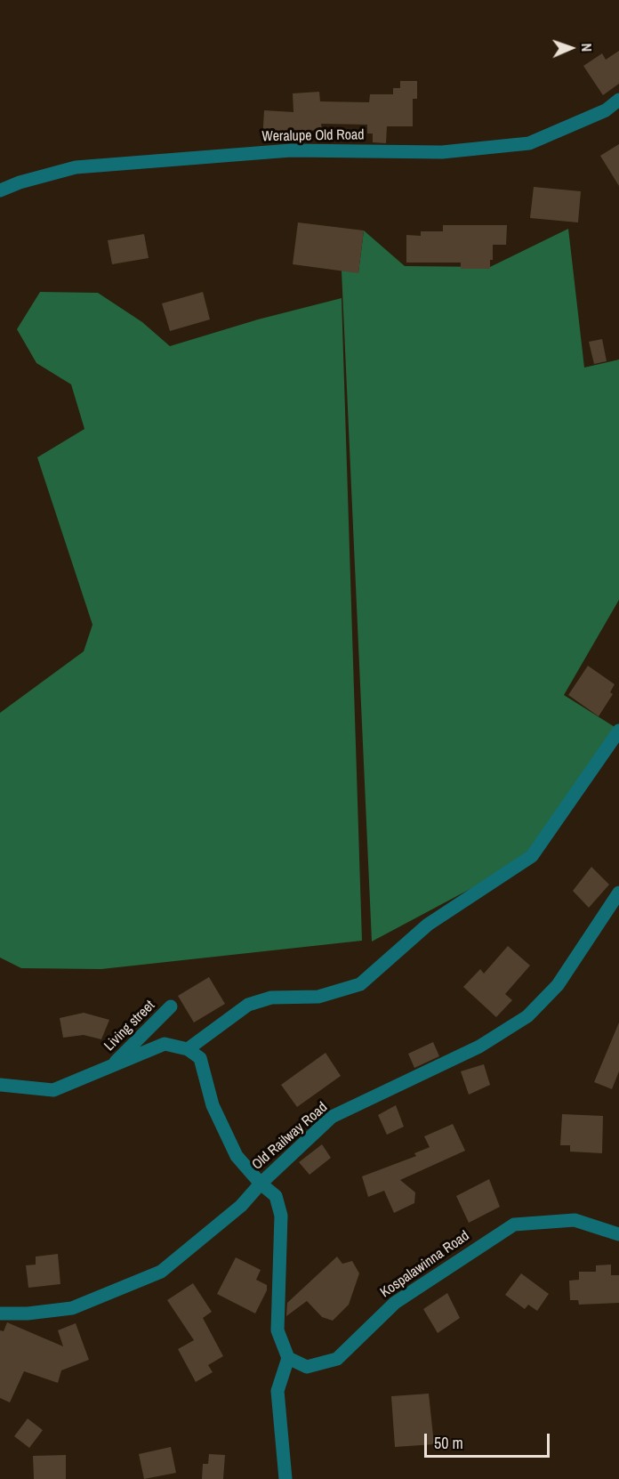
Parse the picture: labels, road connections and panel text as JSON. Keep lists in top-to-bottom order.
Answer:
{
  "streets": {
    "street": [
      "Weralupe Old Road",
      "Living street",
      "Old Railway Road",
      "Kospalawinna Road"
    ]
  },
  "scale_bar": "50 m",
  "north": "right"
}
